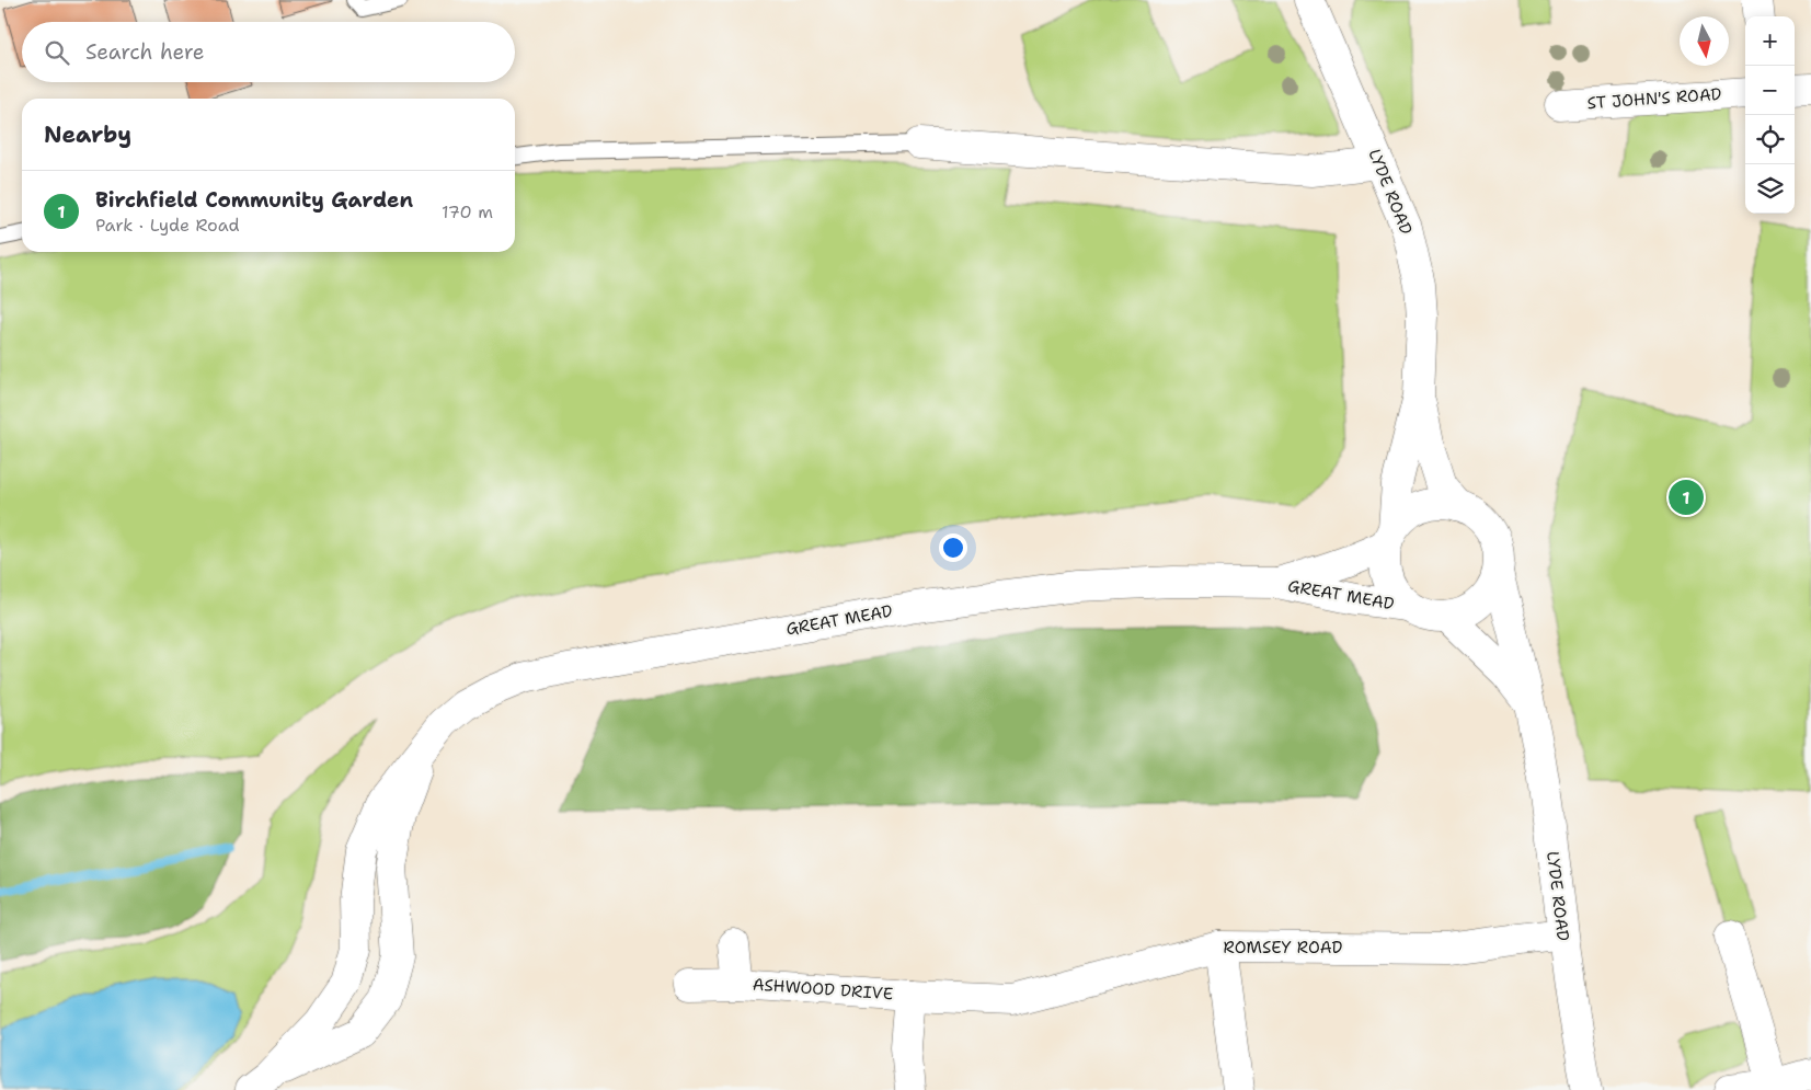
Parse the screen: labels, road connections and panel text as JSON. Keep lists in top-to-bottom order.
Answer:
{
  "streets": {
    "street": [
      "ST JOHN'S ROAD",
      "LYDE ROAD",
      "GREAT MEAD",
      "ROMSEY ROAD",
      "ASHWOOD DRIVE"
    ]
  },
  "crossings": [
    ["LYDE ROAD", "GREAT MEAD"],
    ["LYDE ROAD", "ROMSEY ROAD"],
    ["ROMSEY ROAD", "ASHWOOD DRIVE"]
  ],
  "north": "bottom",
  "page": {
    "map_buttons": ["+", "−"],
    "search": "Search here",
    "heading": "Nearby",
    "list": [
      {
        "mark": "1",
        "name": "Birchfield Community Garden",
        "note": "Park · Lyde Road",
        "value": "170 m"
      }
    ],
    "pins": "1"
  }
}
